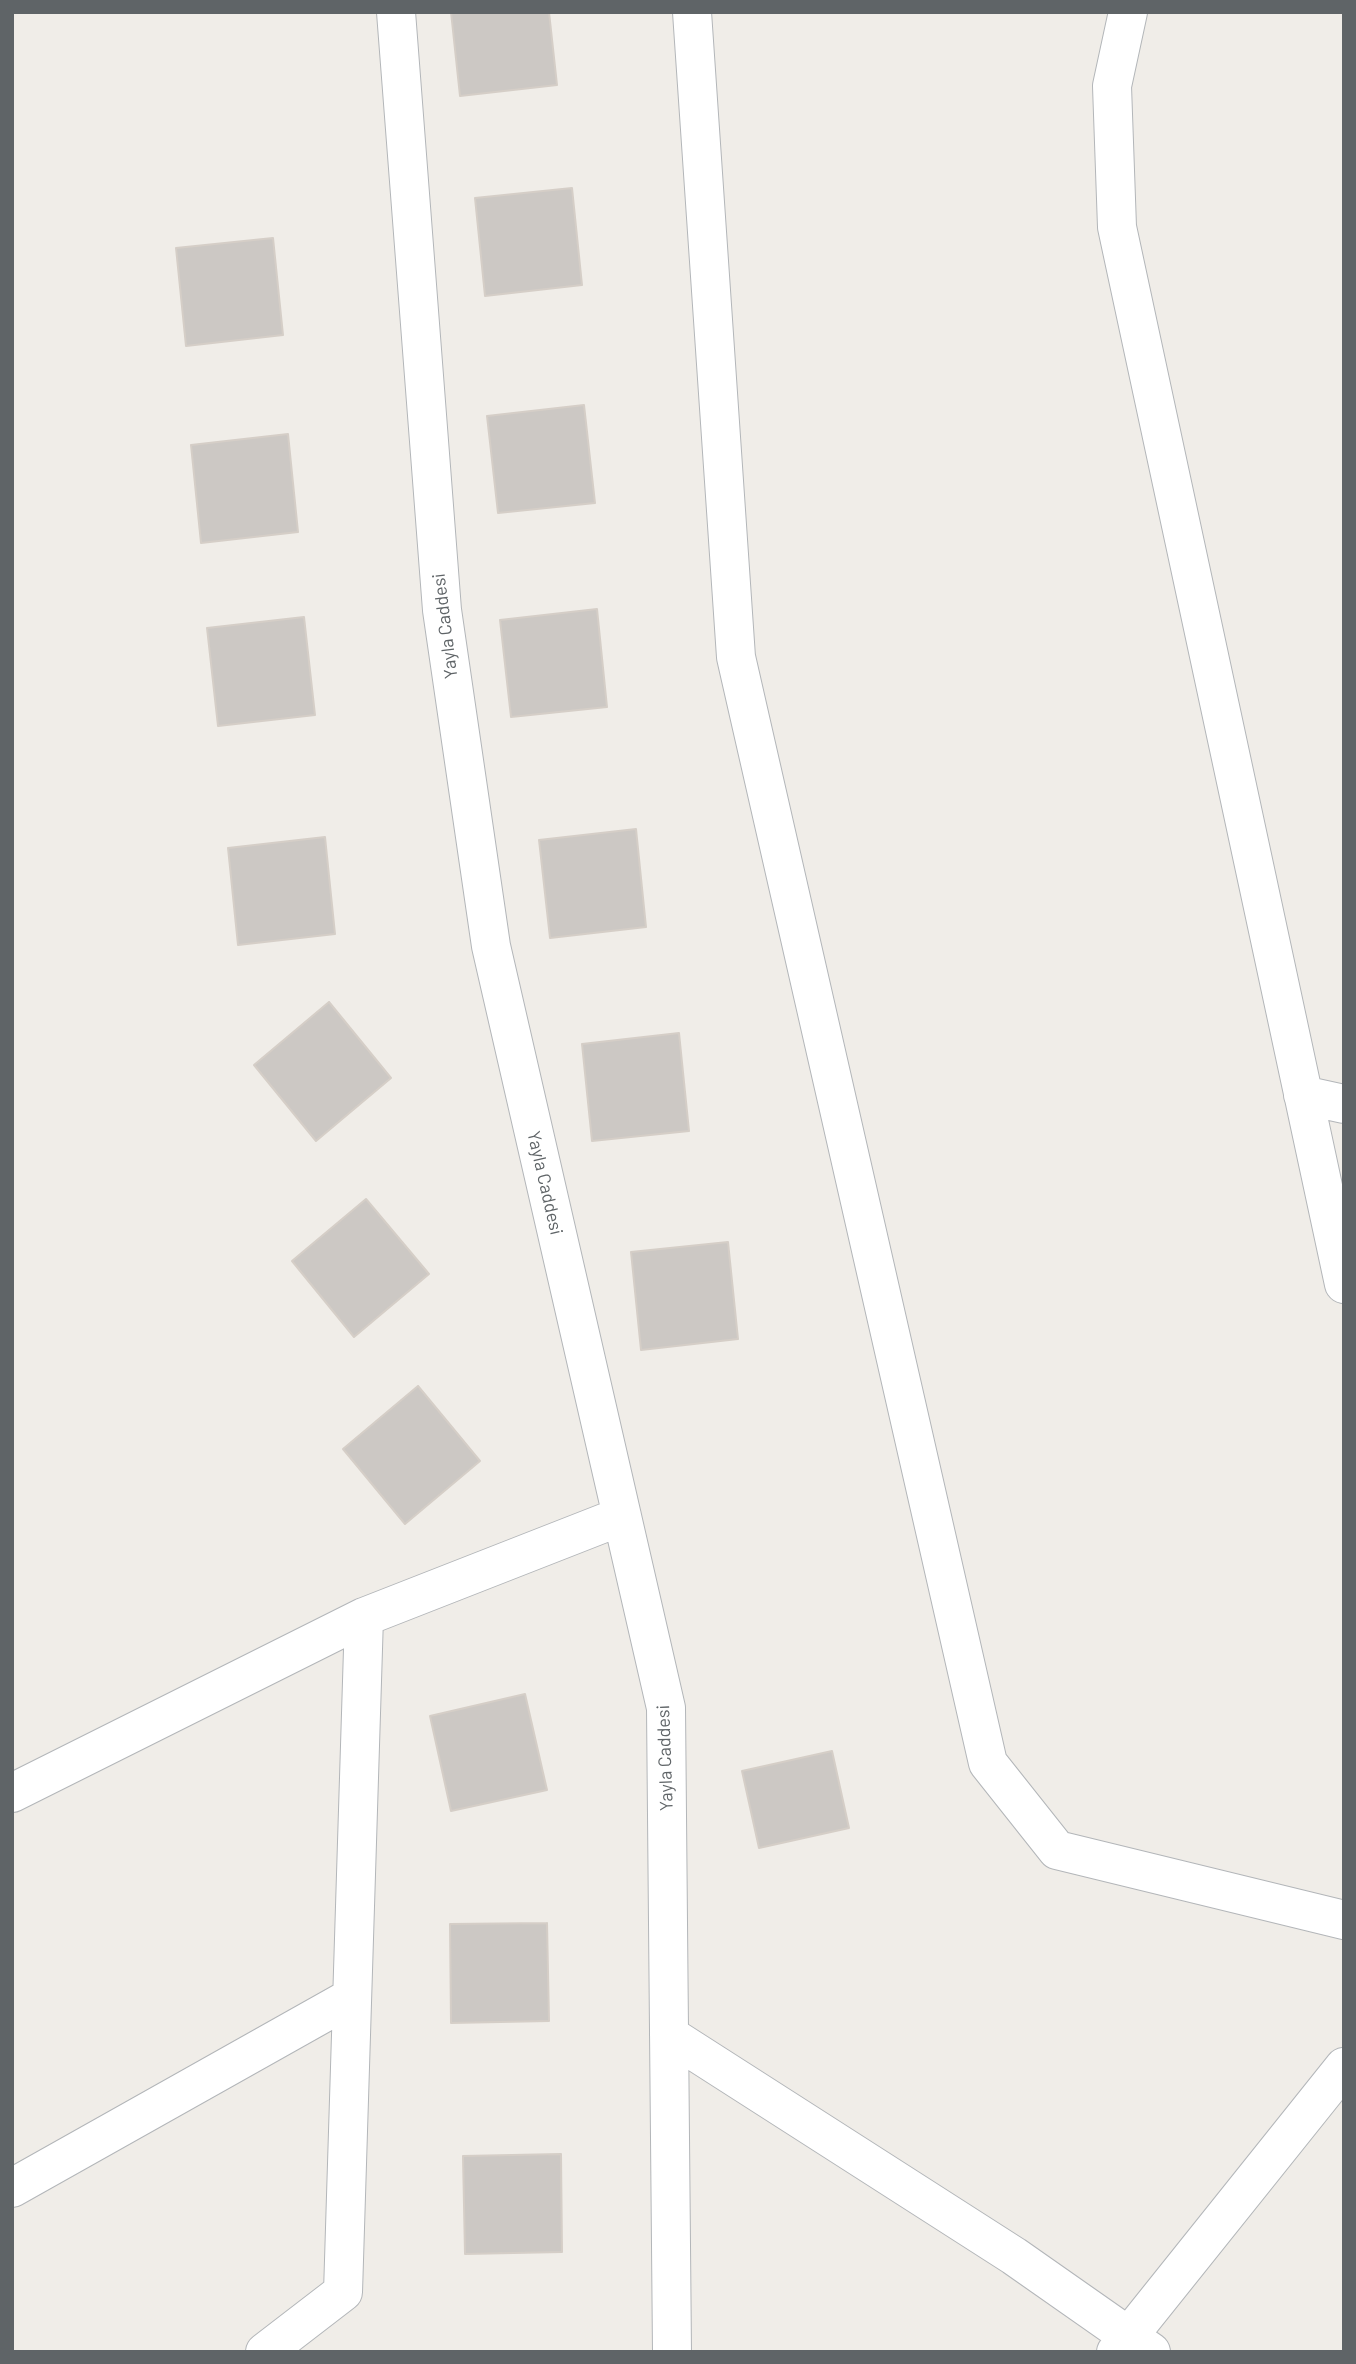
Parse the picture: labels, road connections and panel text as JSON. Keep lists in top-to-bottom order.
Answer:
{
  "streets": {
    "street": ["Yayla Caddesi"]
  }
}
